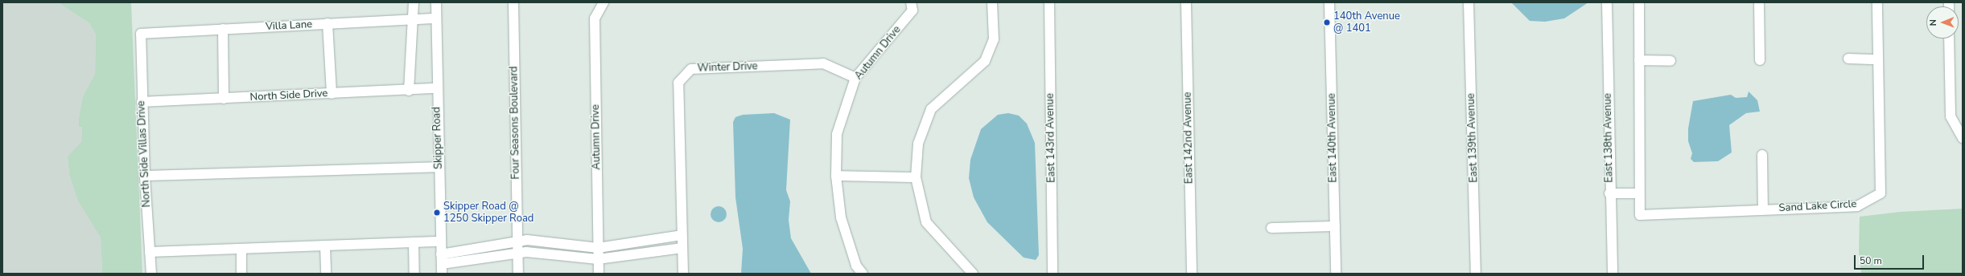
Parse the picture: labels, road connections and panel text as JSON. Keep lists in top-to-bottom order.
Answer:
{
  "streets": {
    "street": [
      "Villa Lane",
      "Autumn Drive",
      "Winter Drive",
      "North Side Drive",
      "Four Seasons Boulevard",
      "Skipper Road",
      "East 143rd Avenue",
      "East 142nd Avenue",
      "East 140th Avenue",
      "East 139th Avenue",
      "East 138th Avenue",
      "North Side Villas Drive",
      "Sand Lake Circle"
    ]
  },
  "crossings": [
    ["Villa Lane", "Skipper Road"],
    ["Villa Lane", "North Side Villas Drive"],
    ["Autumn Drive", "Winter Drive"],
    ["North Side Drive", "Skipper Road"],
    ["North Side Drive", "North Side Villas Drive"]
  ],
  "places": ["140th Avenue @ 1401", "Skipper Road @ 1250 Skipper Road"],
  "scale_bar": "50 m",
  "north": "left"
}
